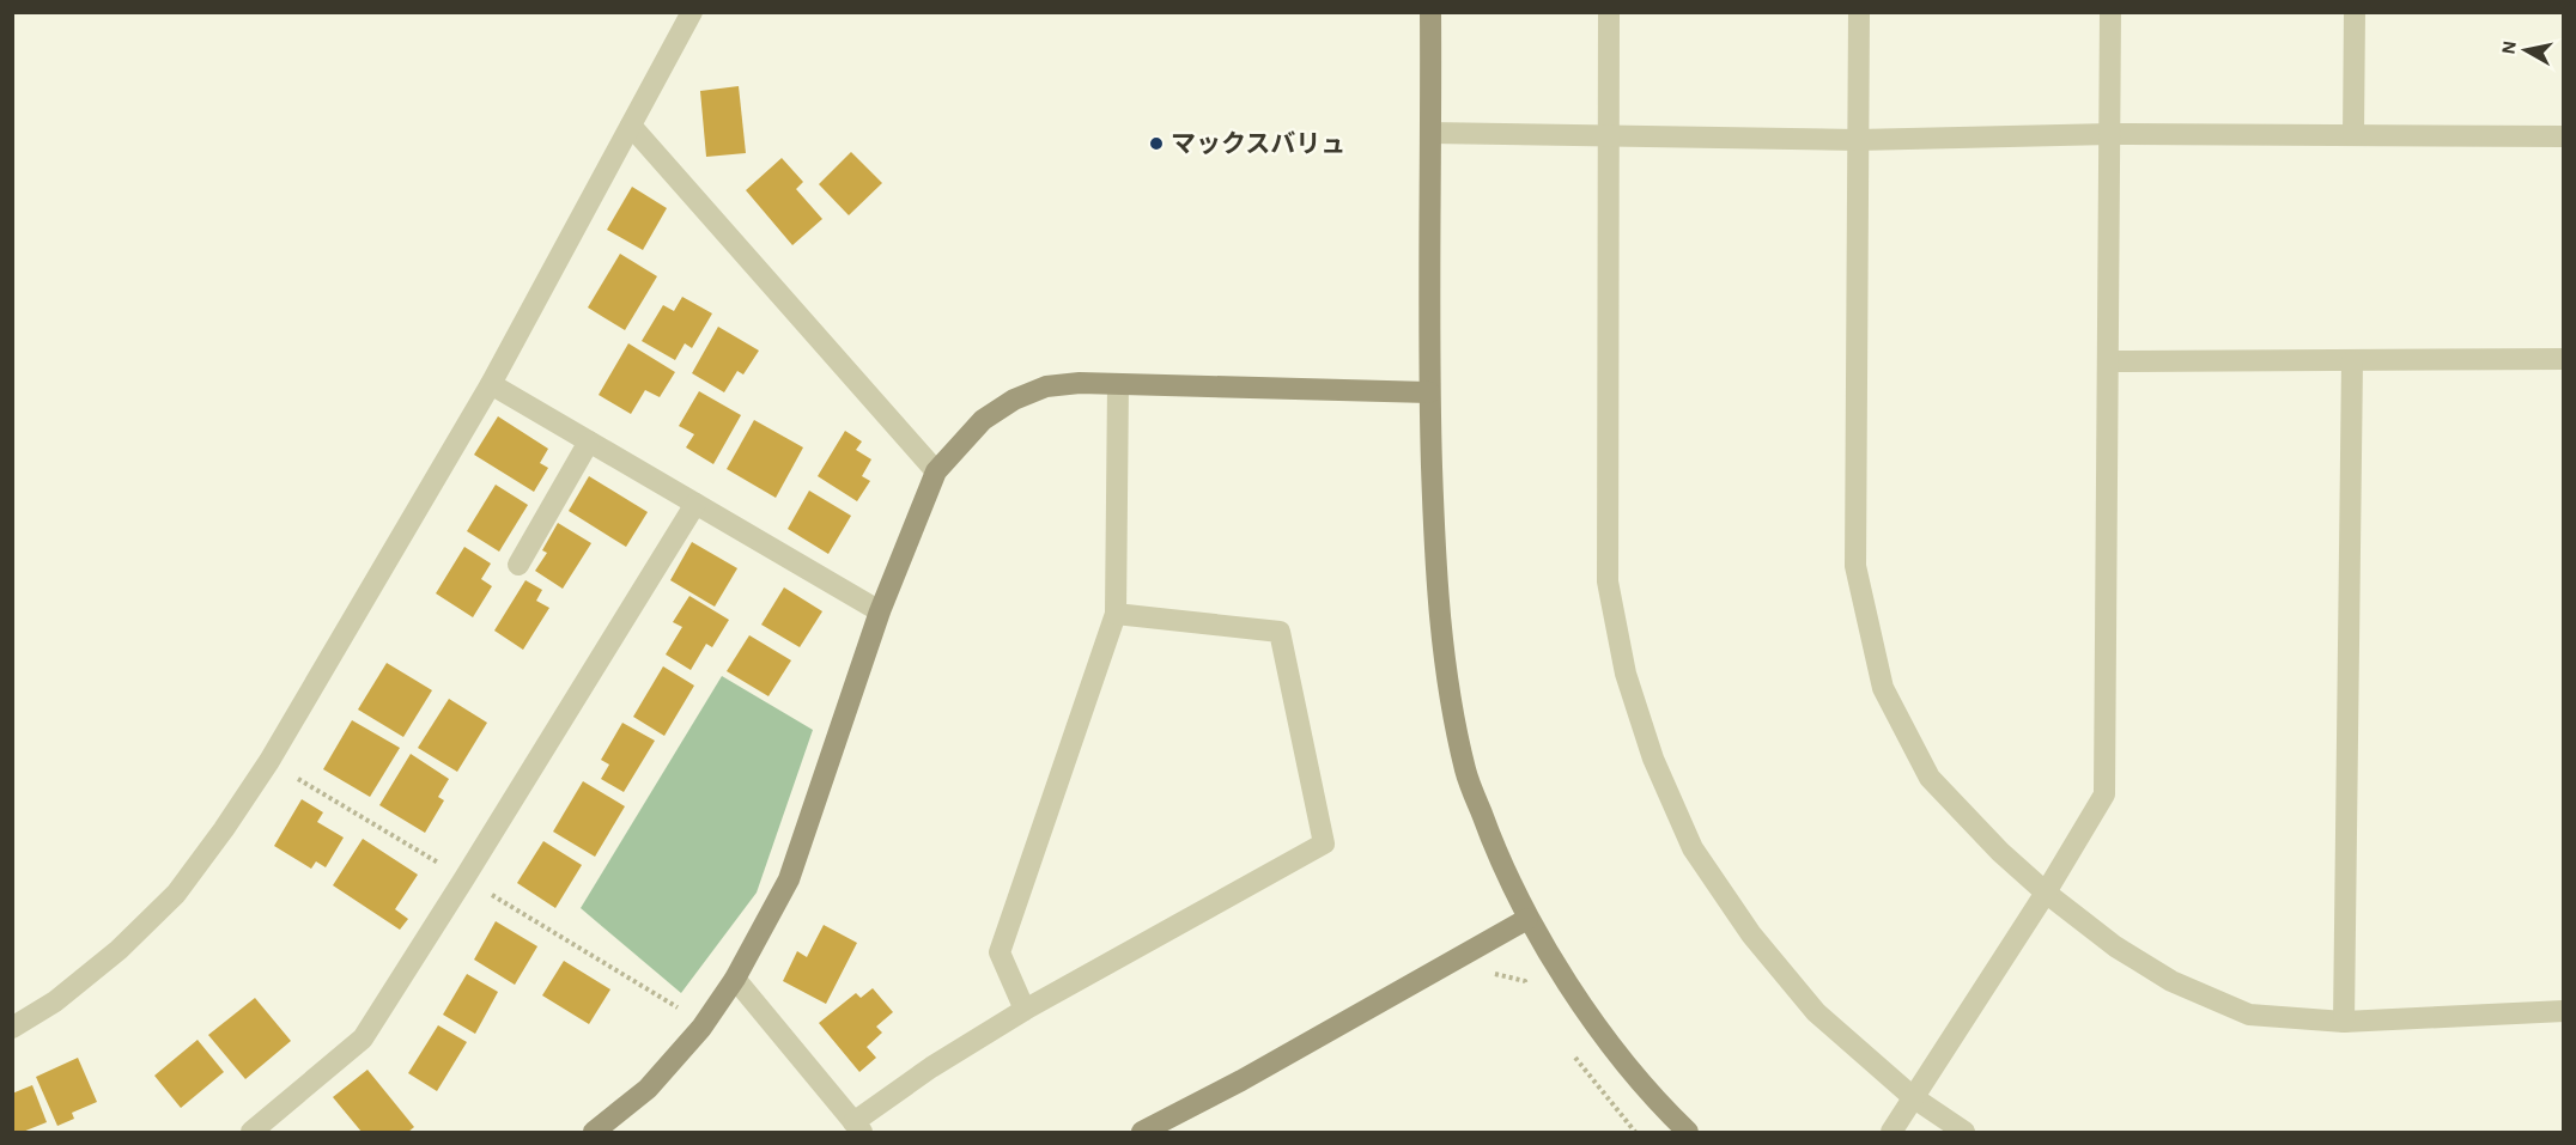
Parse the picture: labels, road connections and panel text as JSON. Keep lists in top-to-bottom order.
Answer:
{
  "places": ["マックスバリュ"],
  "north": "left"
}
